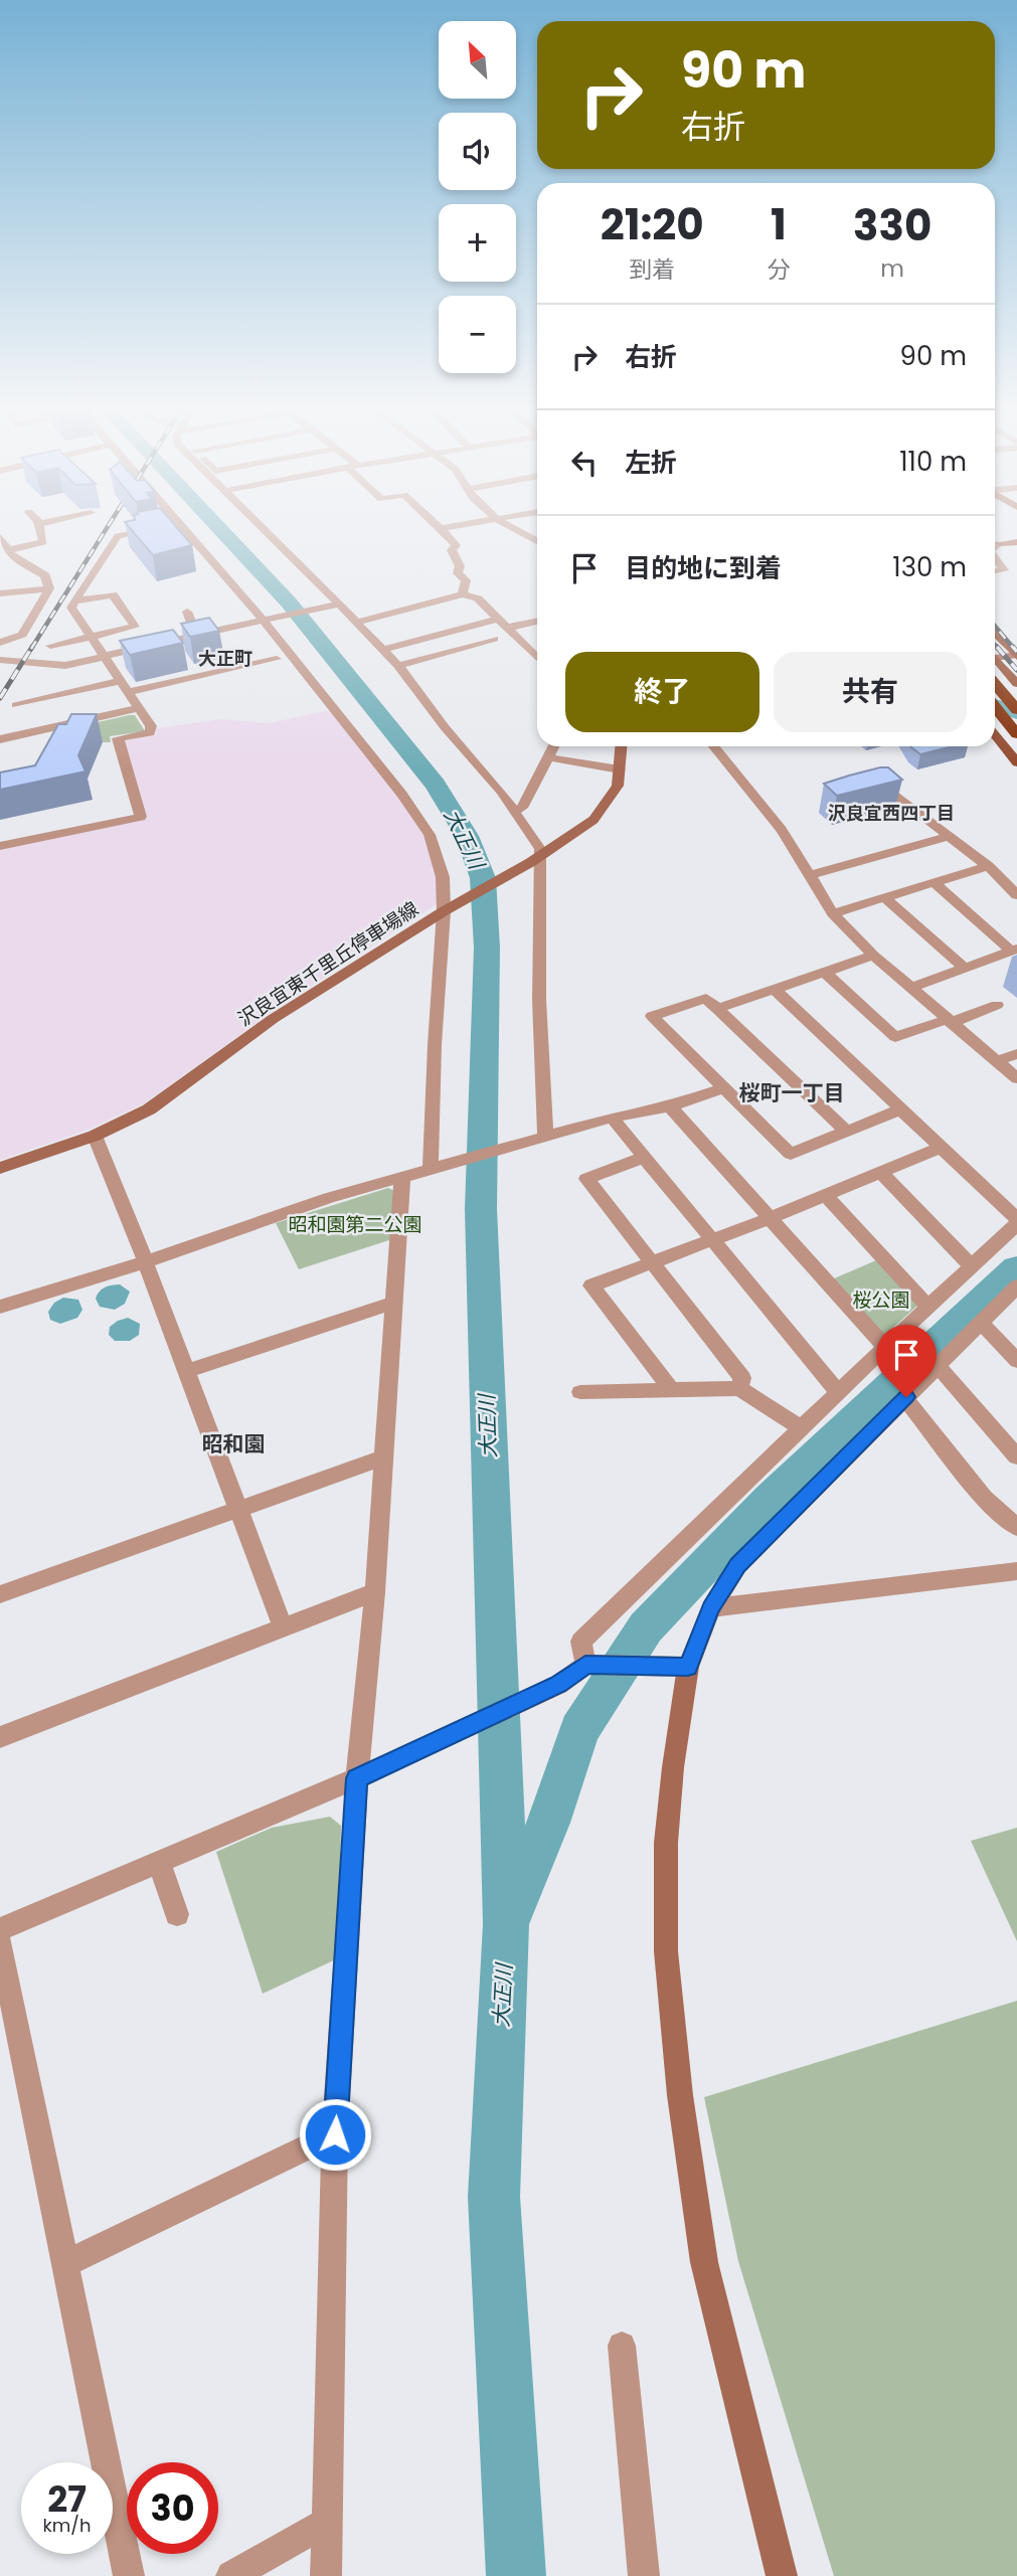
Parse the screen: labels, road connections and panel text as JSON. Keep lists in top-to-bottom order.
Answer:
{
  "streets": {
    "main road": ["沢良宜東千里丘停車場線"]
  },
  "districts": [
    "大正町",
    "沢良宜西四丁目",
    "桜町一丁目",
    "昭和園"
  ],
  "water": ["大正川"],
  "parks": ["昭和園第二公園", "桜公園"],
  "north": "top left",
  "page": {
    "map_buttons": ["+", "−"],
    "turn": ["90 m", "右折"],
    "eta": [
      "21:20",
      "到着",
      "1",
      "分",
      "330",
      "m"
    ],
    "list": [
      {
        "name": "右折",
        "value": "90 m"
      },
      {
        "name": "左折",
        "value": "110 m"
      },
      {
        "name": "目的地に到着",
        "value": "130 m"
      }
    ],
    "buttons": ["終了", "共有"],
    "speed": "27 km/h",
    "limit": "30"
  }
}
